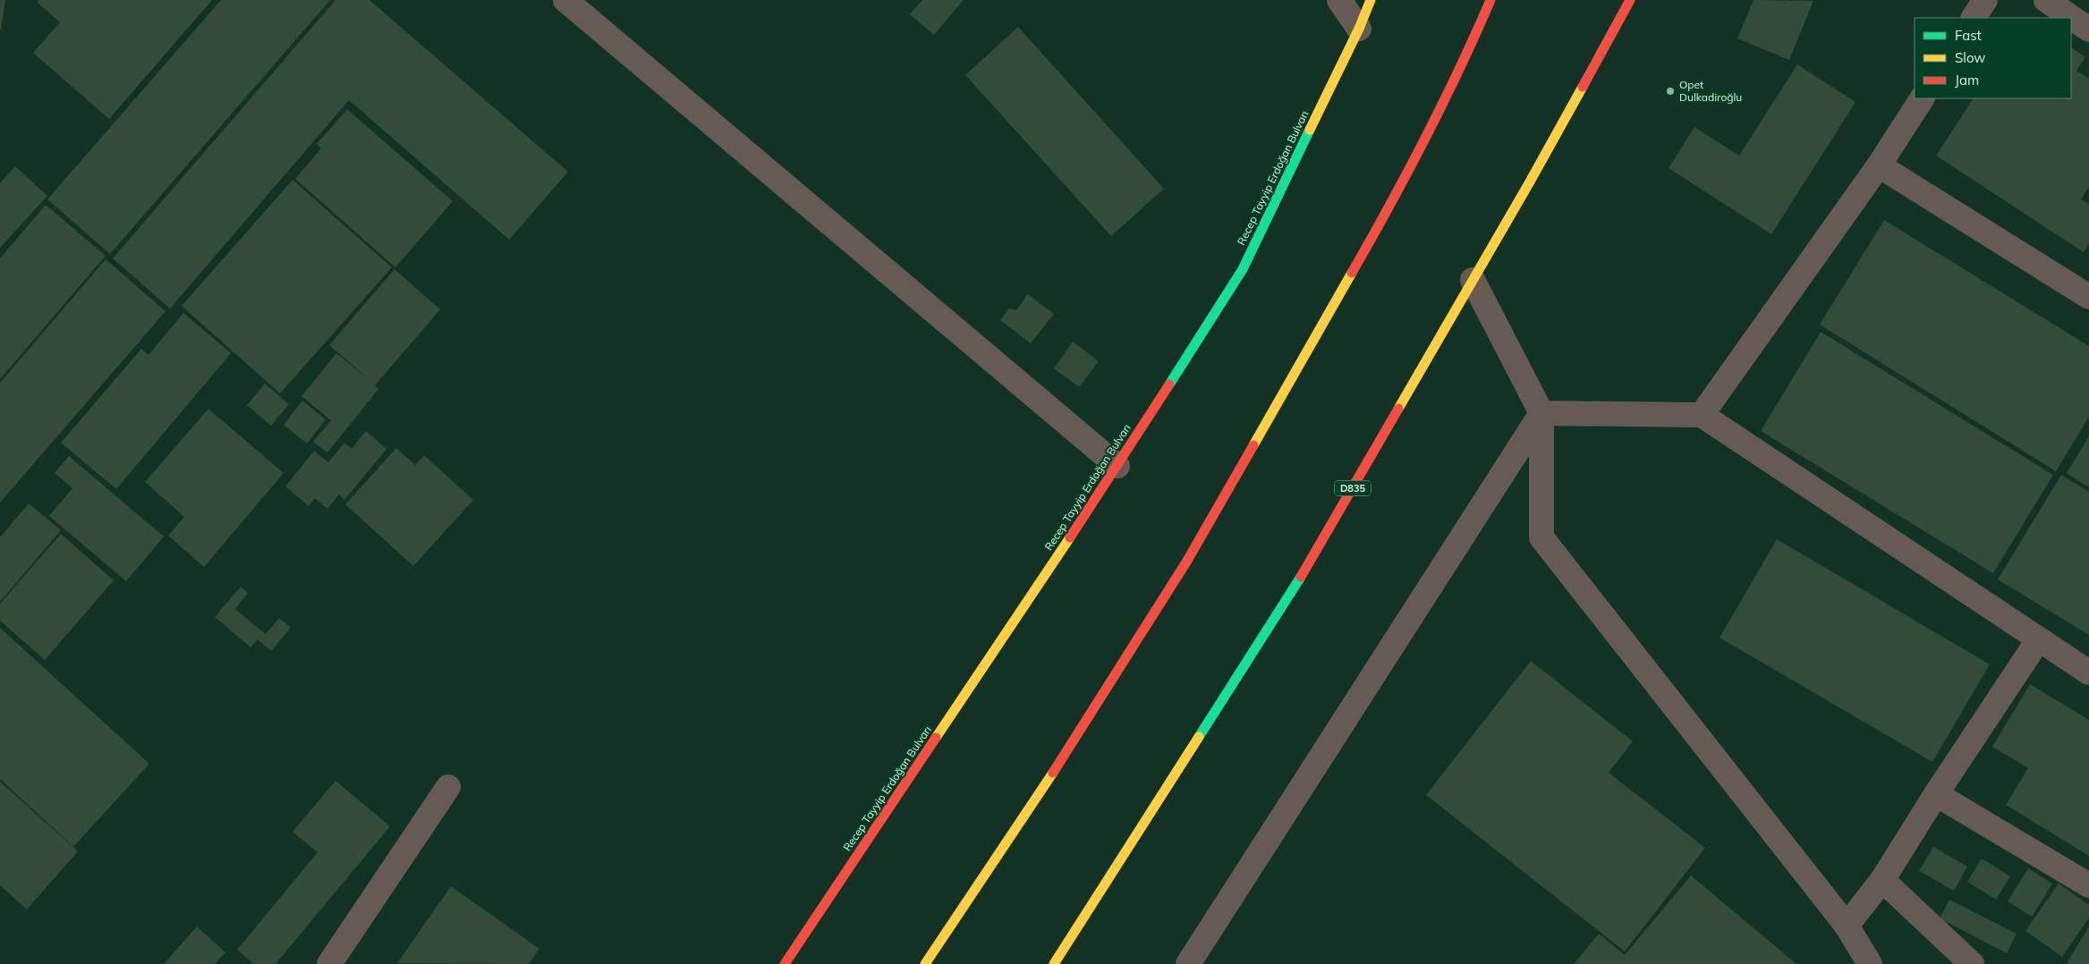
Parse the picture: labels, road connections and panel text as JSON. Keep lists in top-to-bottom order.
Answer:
{
  "streets": {
    "main road": ["Recep Tayyip Erdoğan Bulvarı", "D835"]
  },
  "places": ["Opet Dulkadiroğlu"],
  "legend": ["Fast", "Slow", "Jam"]
}
